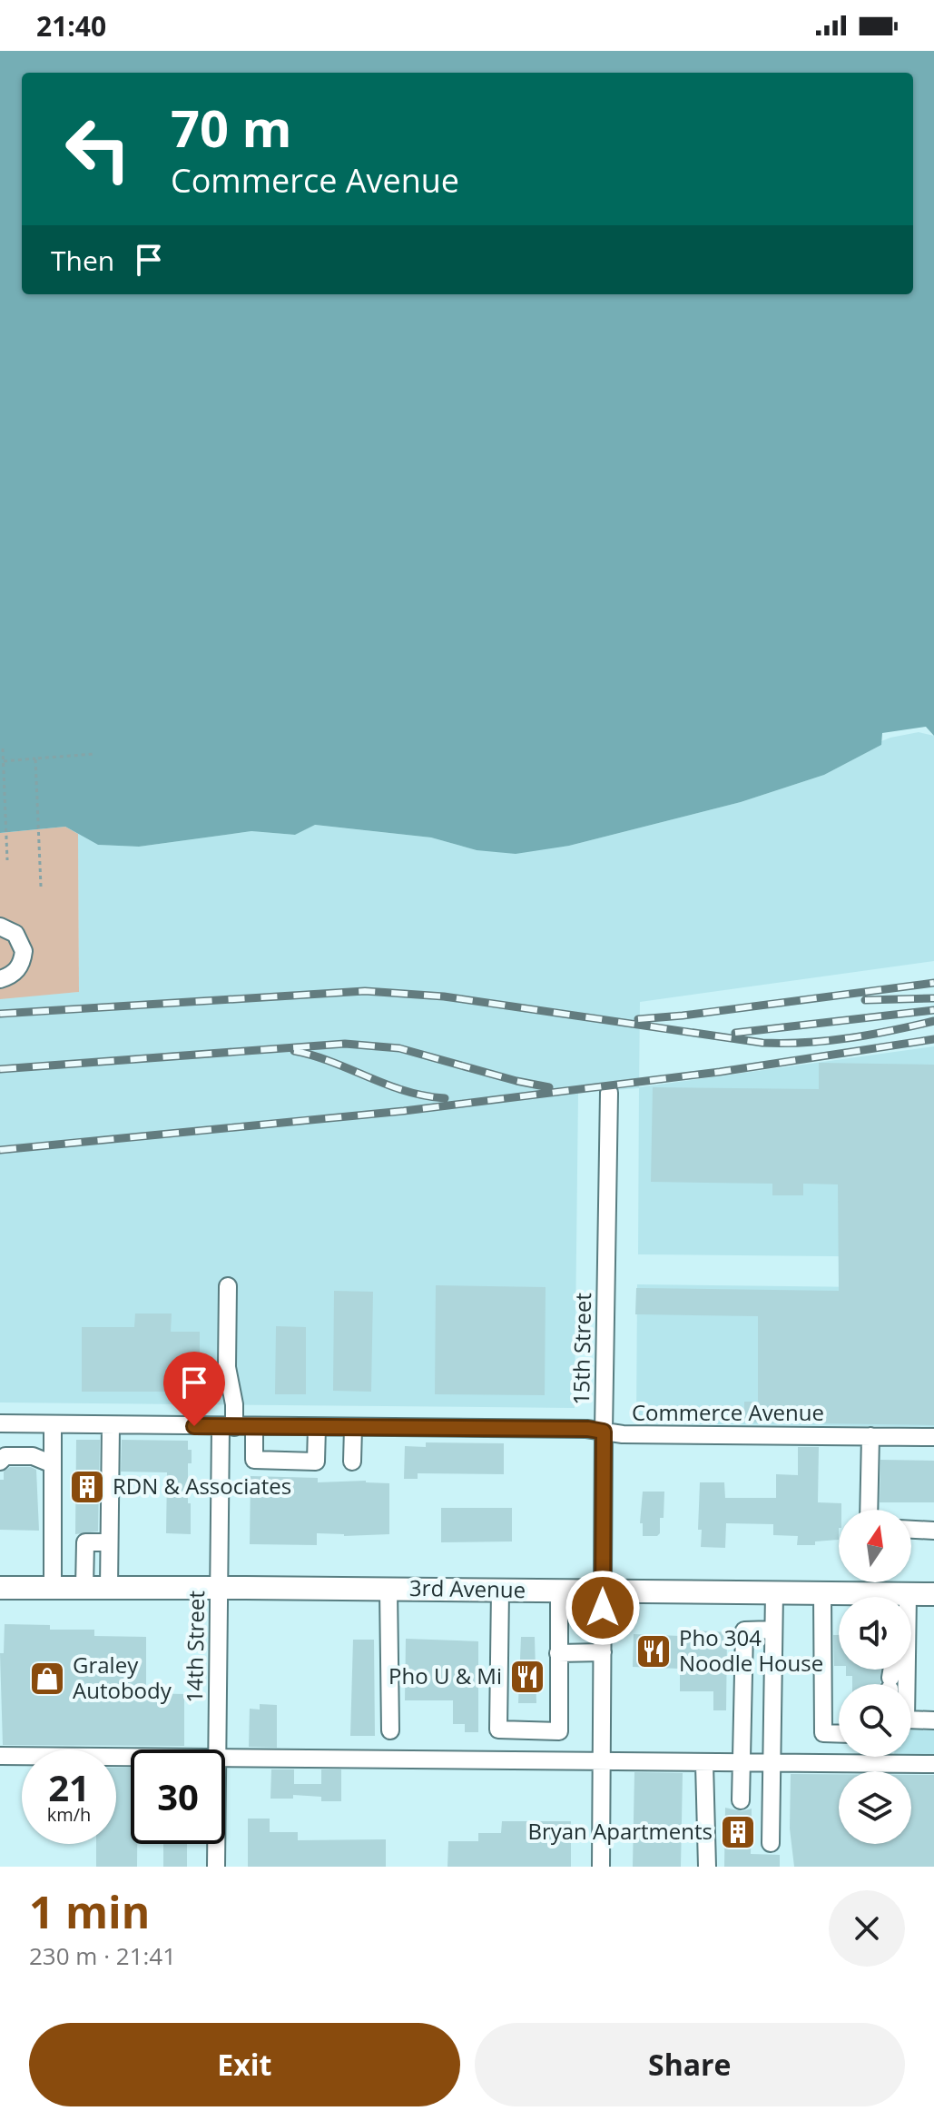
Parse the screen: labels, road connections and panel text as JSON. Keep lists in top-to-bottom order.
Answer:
{
  "streets": {
    "main road": ["3rd Avenue"],
    "street": ["15th Street", "Commerce Avenue", "14th Street"]
  },
  "crossings": [
    ["15th Street", "Commerce Avenue"],
    ["15th Street", "3rd Avenue"],
    ["Commerce Avenue", "14th Street"],
    ["3rd Avenue", "14th Street"]
  ],
  "places": {
    "building": ["RDN & Associates", "Bryan Apartments"],
    "restaurant": ["Pho 304 Noodle House", "Pho U & Mi"],
    "shop": ["Graley Autobody"]
  },
  "north": "top",
  "page": {
    "status": "21:40",
    "turn": ["70 m", "Commerce Avenue"],
    "then": "Then",
    "speed": "21 km/h",
    "limit": "30",
    "heading": ["1 min", "230 m · 21:41"],
    "buttons": ["Exit", "Share"]
  }
}
